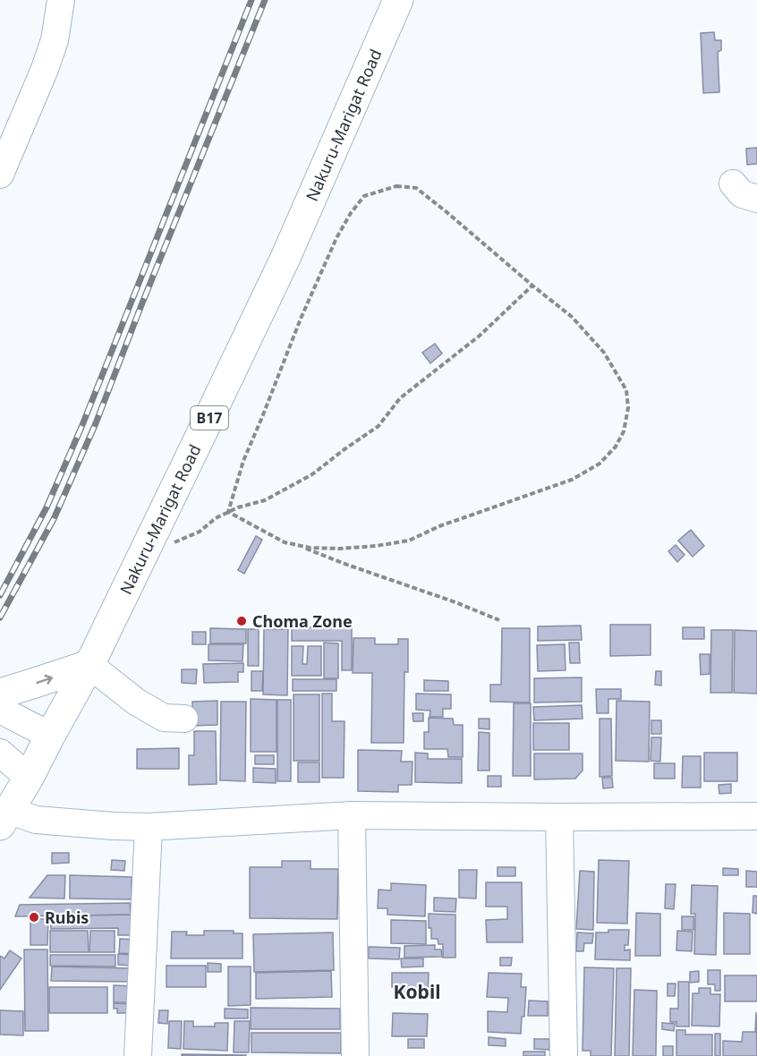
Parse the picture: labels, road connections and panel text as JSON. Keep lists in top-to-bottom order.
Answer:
{
  "streets": {
    "main road": ["Nakuru-Marigat Road", "B17"]
  },
  "districts": ["Kobil"],
  "places": ["Choma Zone", "Rubis"]
}
